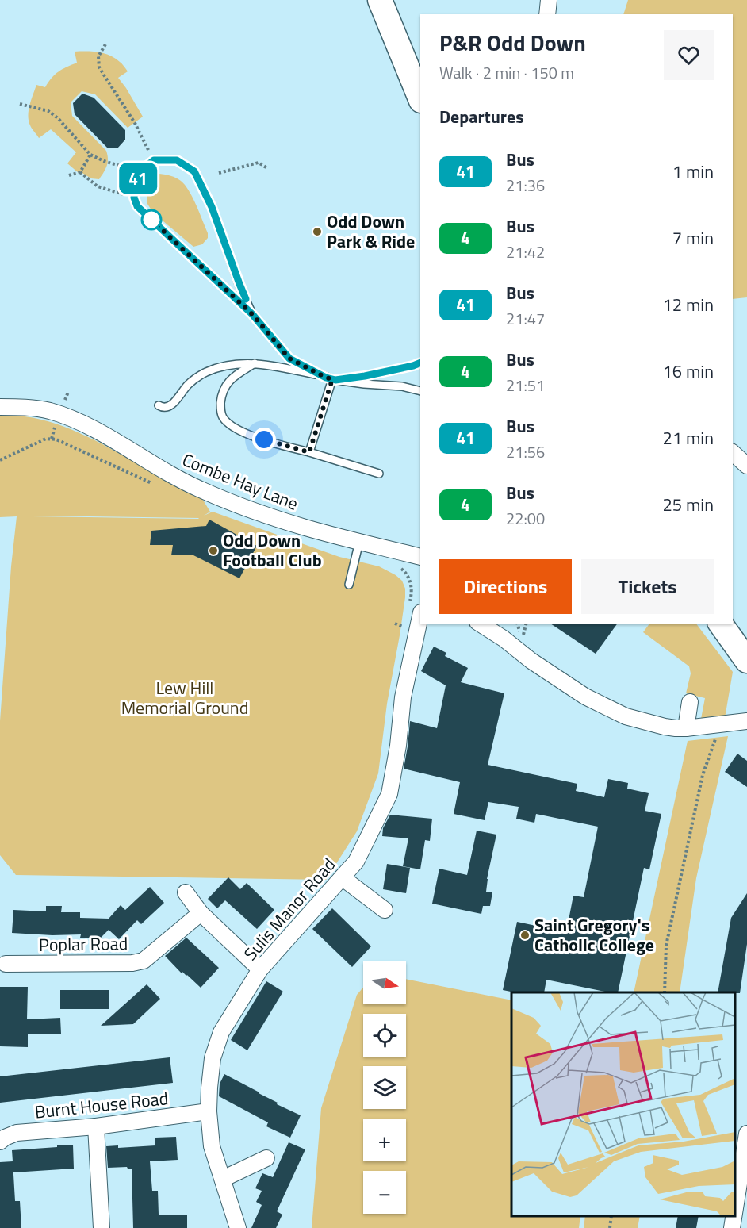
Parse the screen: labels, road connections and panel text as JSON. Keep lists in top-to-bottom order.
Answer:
{
  "streets": {
    "street": [
      "Combe Hay Lane",
      "Sulis Manor Road",
      "Poplar Road",
      "Burnt House Road"
    ]
  },
  "crossings": [
    ["Sulis Manor Road", "Burnt House Road"]
  ],
  "parks": ["Lew Hill Memorial Ground"],
  "places": ["Odd Down Park & Ride", "Odd Down Football Club", "Saint Gregory's Catholic College"],
  "lines": ["bus line 41"],
  "north": "right",
  "page": {
    "on_map": "41",
    "heading": [
      ["P&R Odd Down", "Walk · 2 min · 150 m"],
      "Departures"
    ],
    "list": [
      {
        "mark": "41",
        "name": "Bus",
        "note": "21:36",
        "value": "1 min"
      },
      {
        "mark": "4",
        "name": "Bus",
        "note": "21:42",
        "value": "7 min"
      },
      {
        "mark": "41",
        "name": "Bus",
        "note": "21:47",
        "value": "12 min"
      },
      {
        "mark": "4",
        "name": "Bus",
        "note": "21:51",
        "value": "16 min"
      },
      {
        "mark": "41",
        "name": "Bus",
        "note": "21:56",
        "value": "21 min"
      },
      {
        "mark": "4",
        "name": "Bus",
        "note": "22:00",
        "value": "25 min"
      }
    ],
    "buttons": ["Directions", "Tickets"],
    "map_buttons": ["+", "−"]
  }
}
